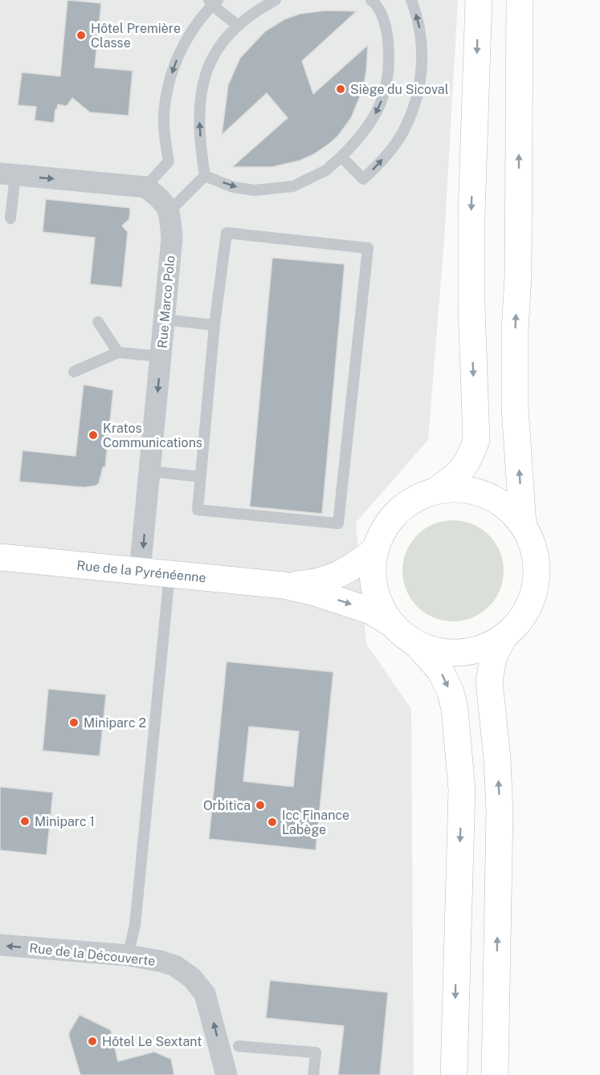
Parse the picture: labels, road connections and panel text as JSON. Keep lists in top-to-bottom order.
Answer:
{
  "streets": {
    "main road": ["Rue de la Pyrénéenne"],
    "street": ["Rue Marco Polo", "Rue de la Découverte"]
  },
  "crossings": [
    ["Rue Marco Polo", "Rue de la Pyrénéenne"]
  ],
  "one_way": ["Rue Marco Polo", "Rue de la Découverte"],
  "places": [
    "Hôtel Première Classe",
    "Siège du Sicoval",
    "Kratos Communications",
    "Miniparc 2",
    "Orbitica",
    "Miniparc 1",
    "Icc Finance Labège",
    "Hôtel Le Sextant"
  ]
}
